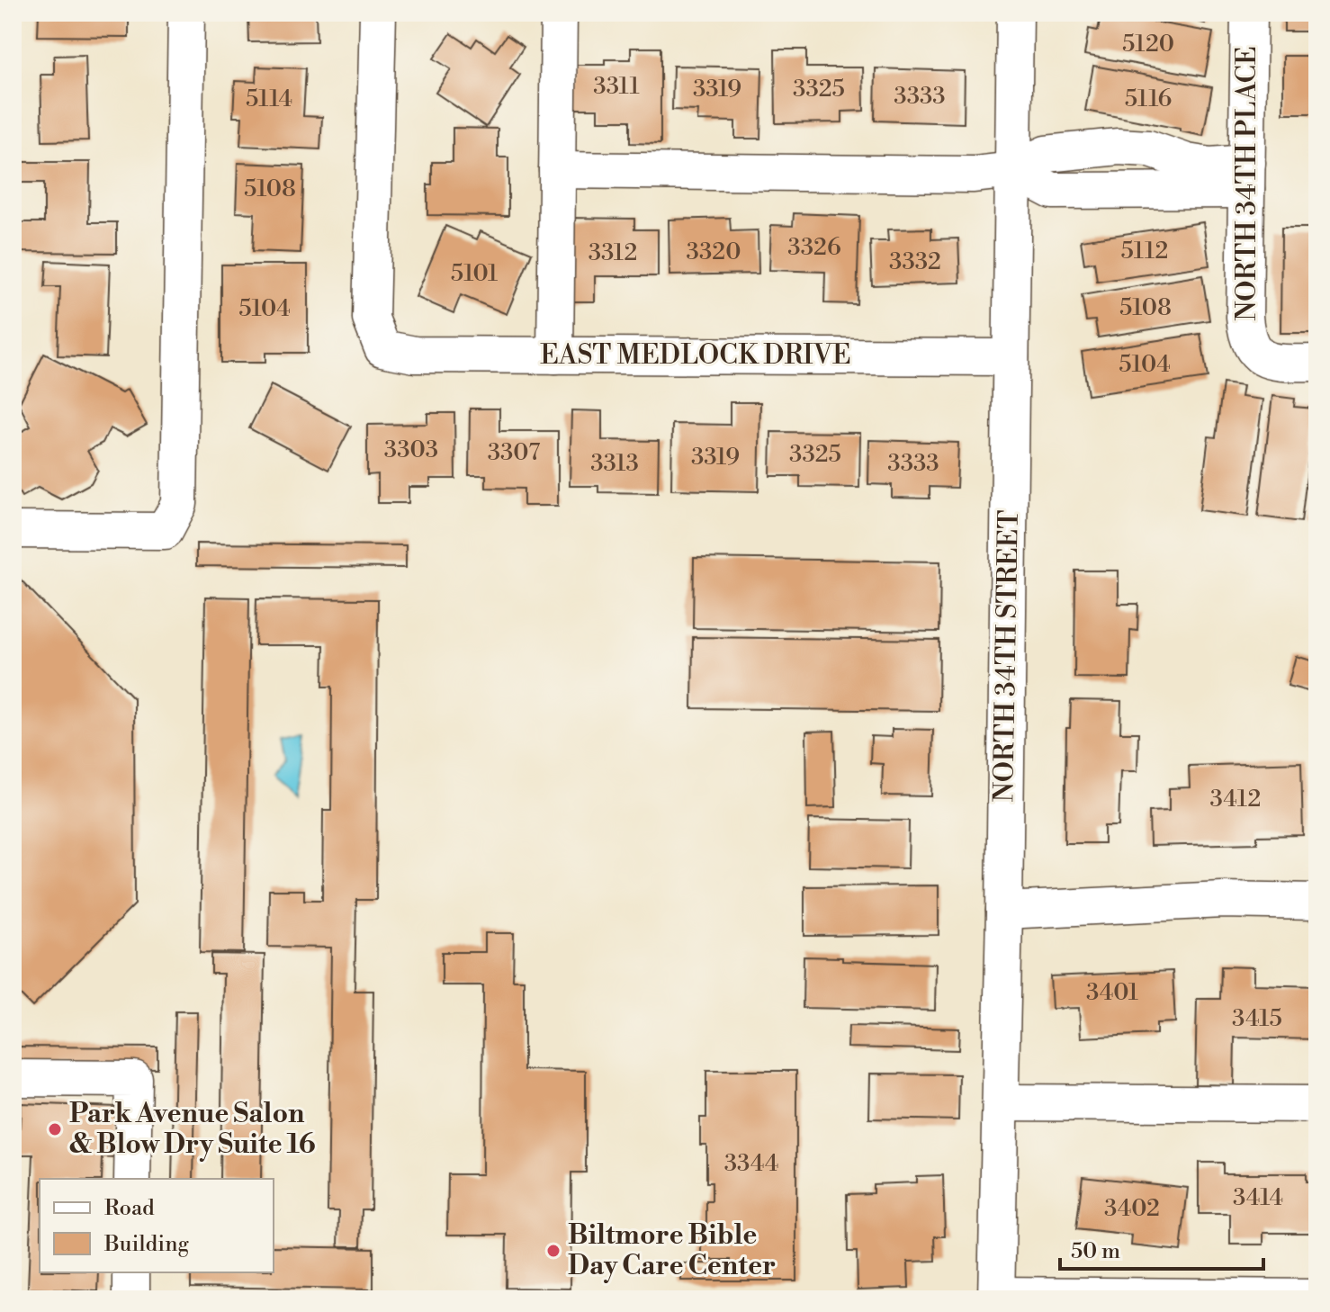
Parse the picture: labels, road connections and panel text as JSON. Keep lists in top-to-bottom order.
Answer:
{
  "streets": {
    "street": ["NORTH 34TH PLACE", "EAST MEDLOCK DRIVE", "NORTH 34TH STREET"]
  },
  "crossings": [
    ["EAST MEDLOCK DRIVE", "NORTH 34TH STREET"]
  ],
  "places": ["Park Avenue Salon & Blow Dry Suite 16", "Biltmore Bible Day Care Center"],
  "house_numbers": [
    "5120",
    "3311",
    "3319",
    "3325",
    "3333",
    "5114",
    "5116",
    "5108",
    "3326",
    "5112",
    "3320",
    "3312",
    "3332",
    "5101",
    "5108",
    "5104",
    "5104",
    "3303",
    "3307",
    "3325",
    "3319",
    "3313",
    "3333",
    "3412",
    "3401",
    "3415",
    "3344",
    "3414",
    "3402"
  ],
  "legend": ["Road", "Building"],
  "scale_bar": "50 m"
}
